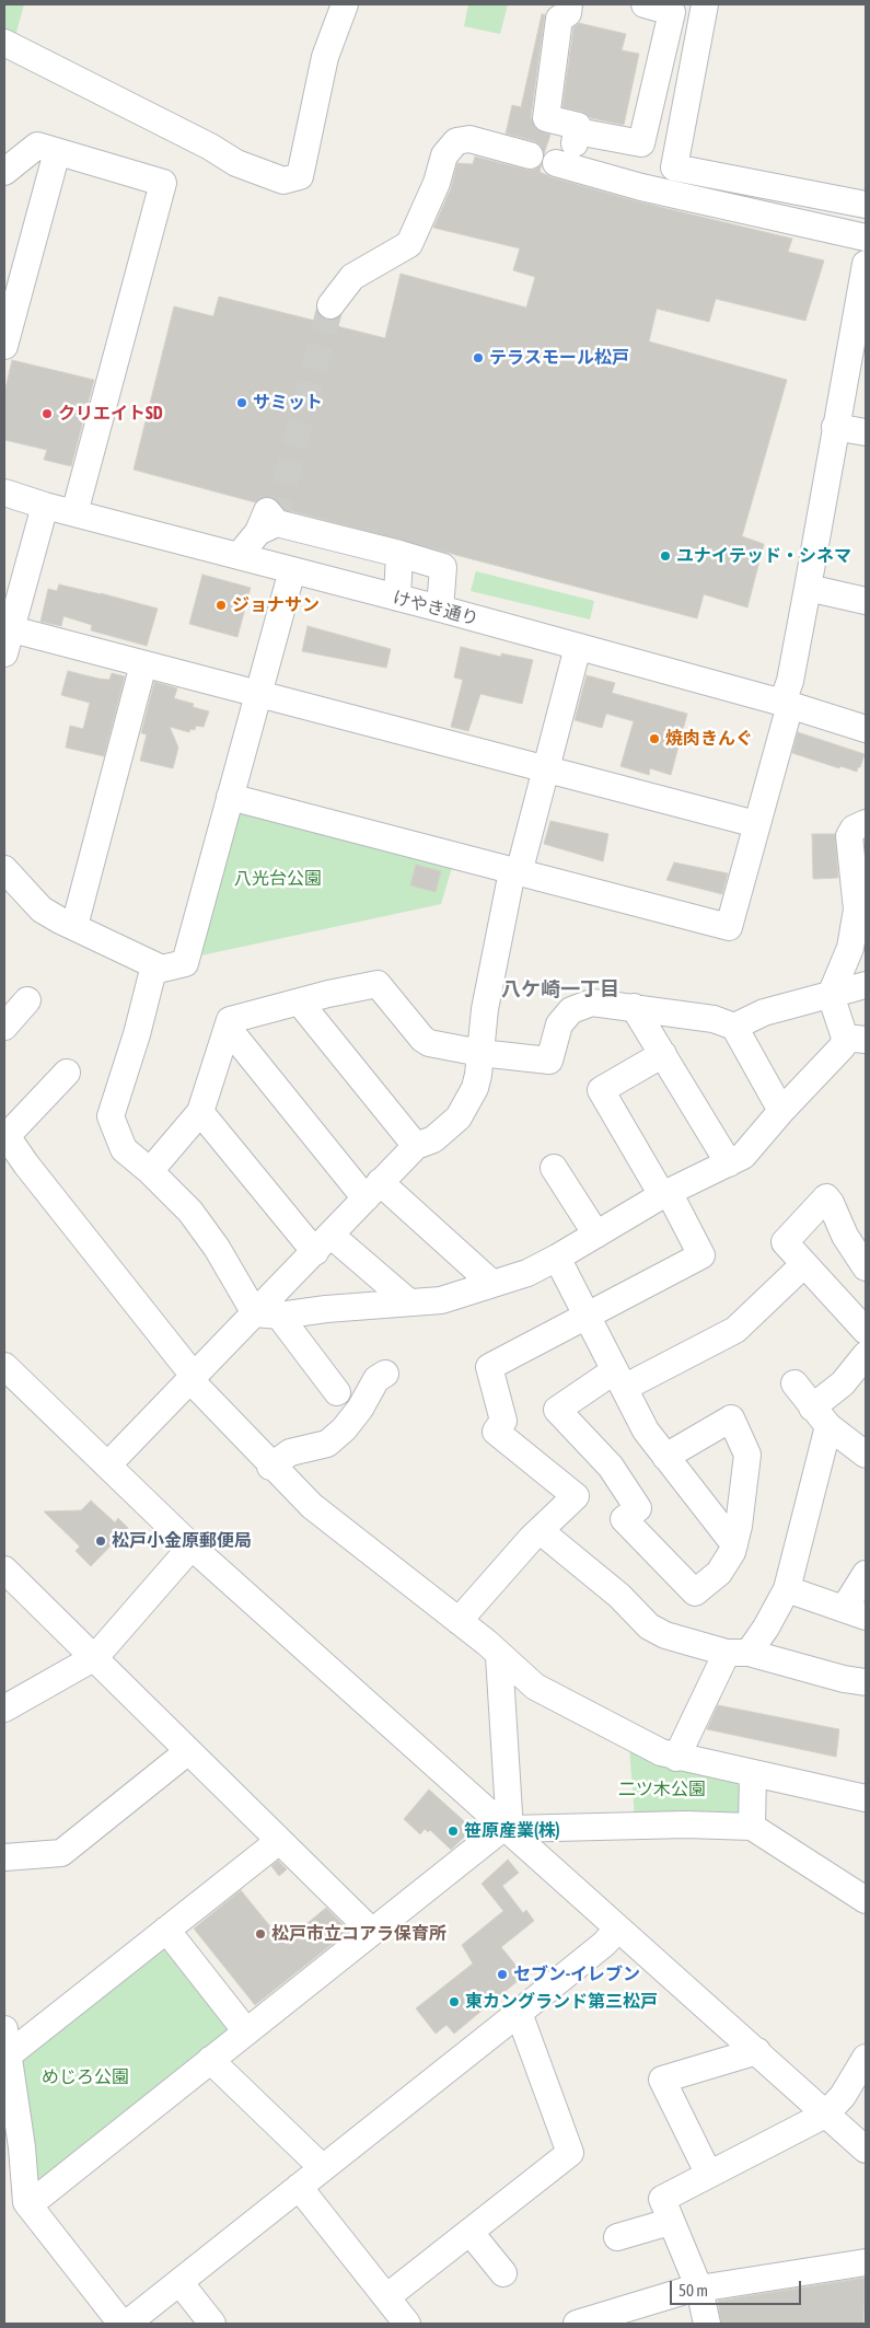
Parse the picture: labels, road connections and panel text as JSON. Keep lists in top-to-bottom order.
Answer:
{
  "streets": {
    "street": ["けやき通り"]
  },
  "districts": ["八ケ崎一丁目"],
  "parks": ["八光台公園", "二ツ木公園", "めじろ公園"],
  "places": [
    "テラスモール松戸",
    "サミット",
    "クリエイトSD",
    "ユナイテッド・シネマ",
    "ジョナサン",
    "焼肉きんぐ",
    "松戸小金原郵便局",
    "笹原産業(株)",
    "松戸市立コアラ保育所",
    "セブン-イレブン",
    "東カングランド第三松戸"
  ],
  "scale_bar": "50 m"
}
